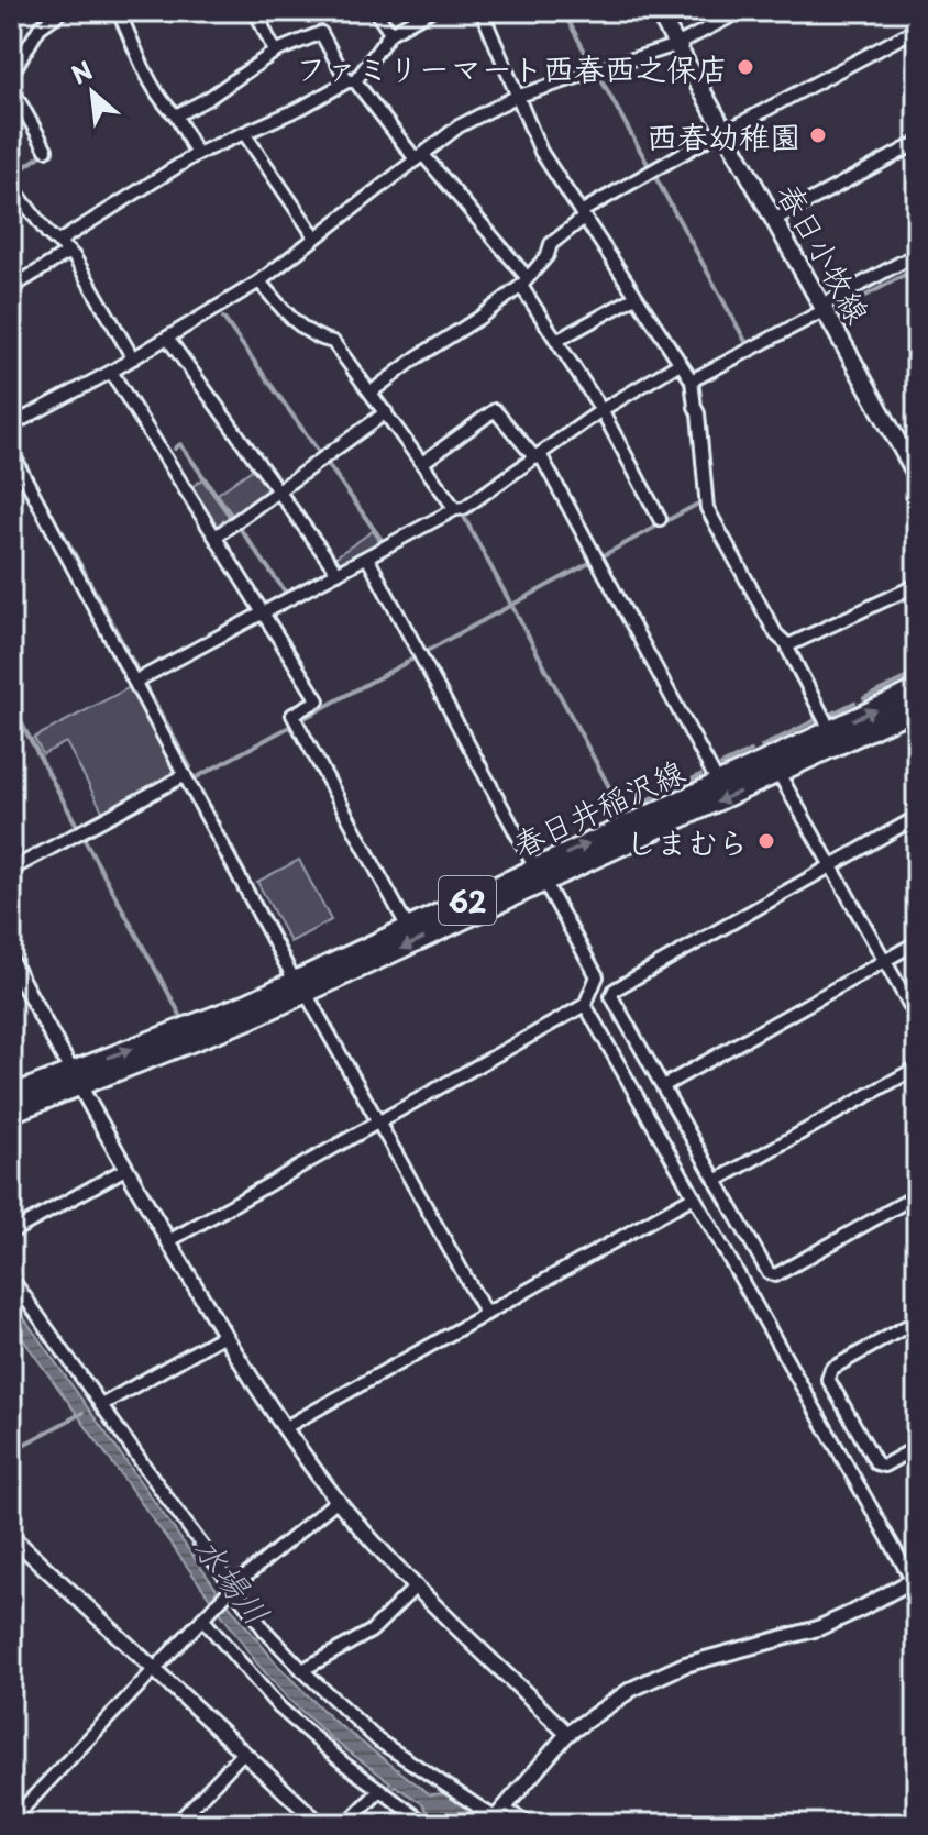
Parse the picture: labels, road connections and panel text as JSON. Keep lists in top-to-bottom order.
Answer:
{
  "streets": {
    "main road": ["春日小牧線", "春日井稲沢線", "62"]
  },
  "water": ["水場川"],
  "places": ["ファミリーマート西春西之保店", "西春幼稚園", "しまむら"],
  "north": "top left"
}
